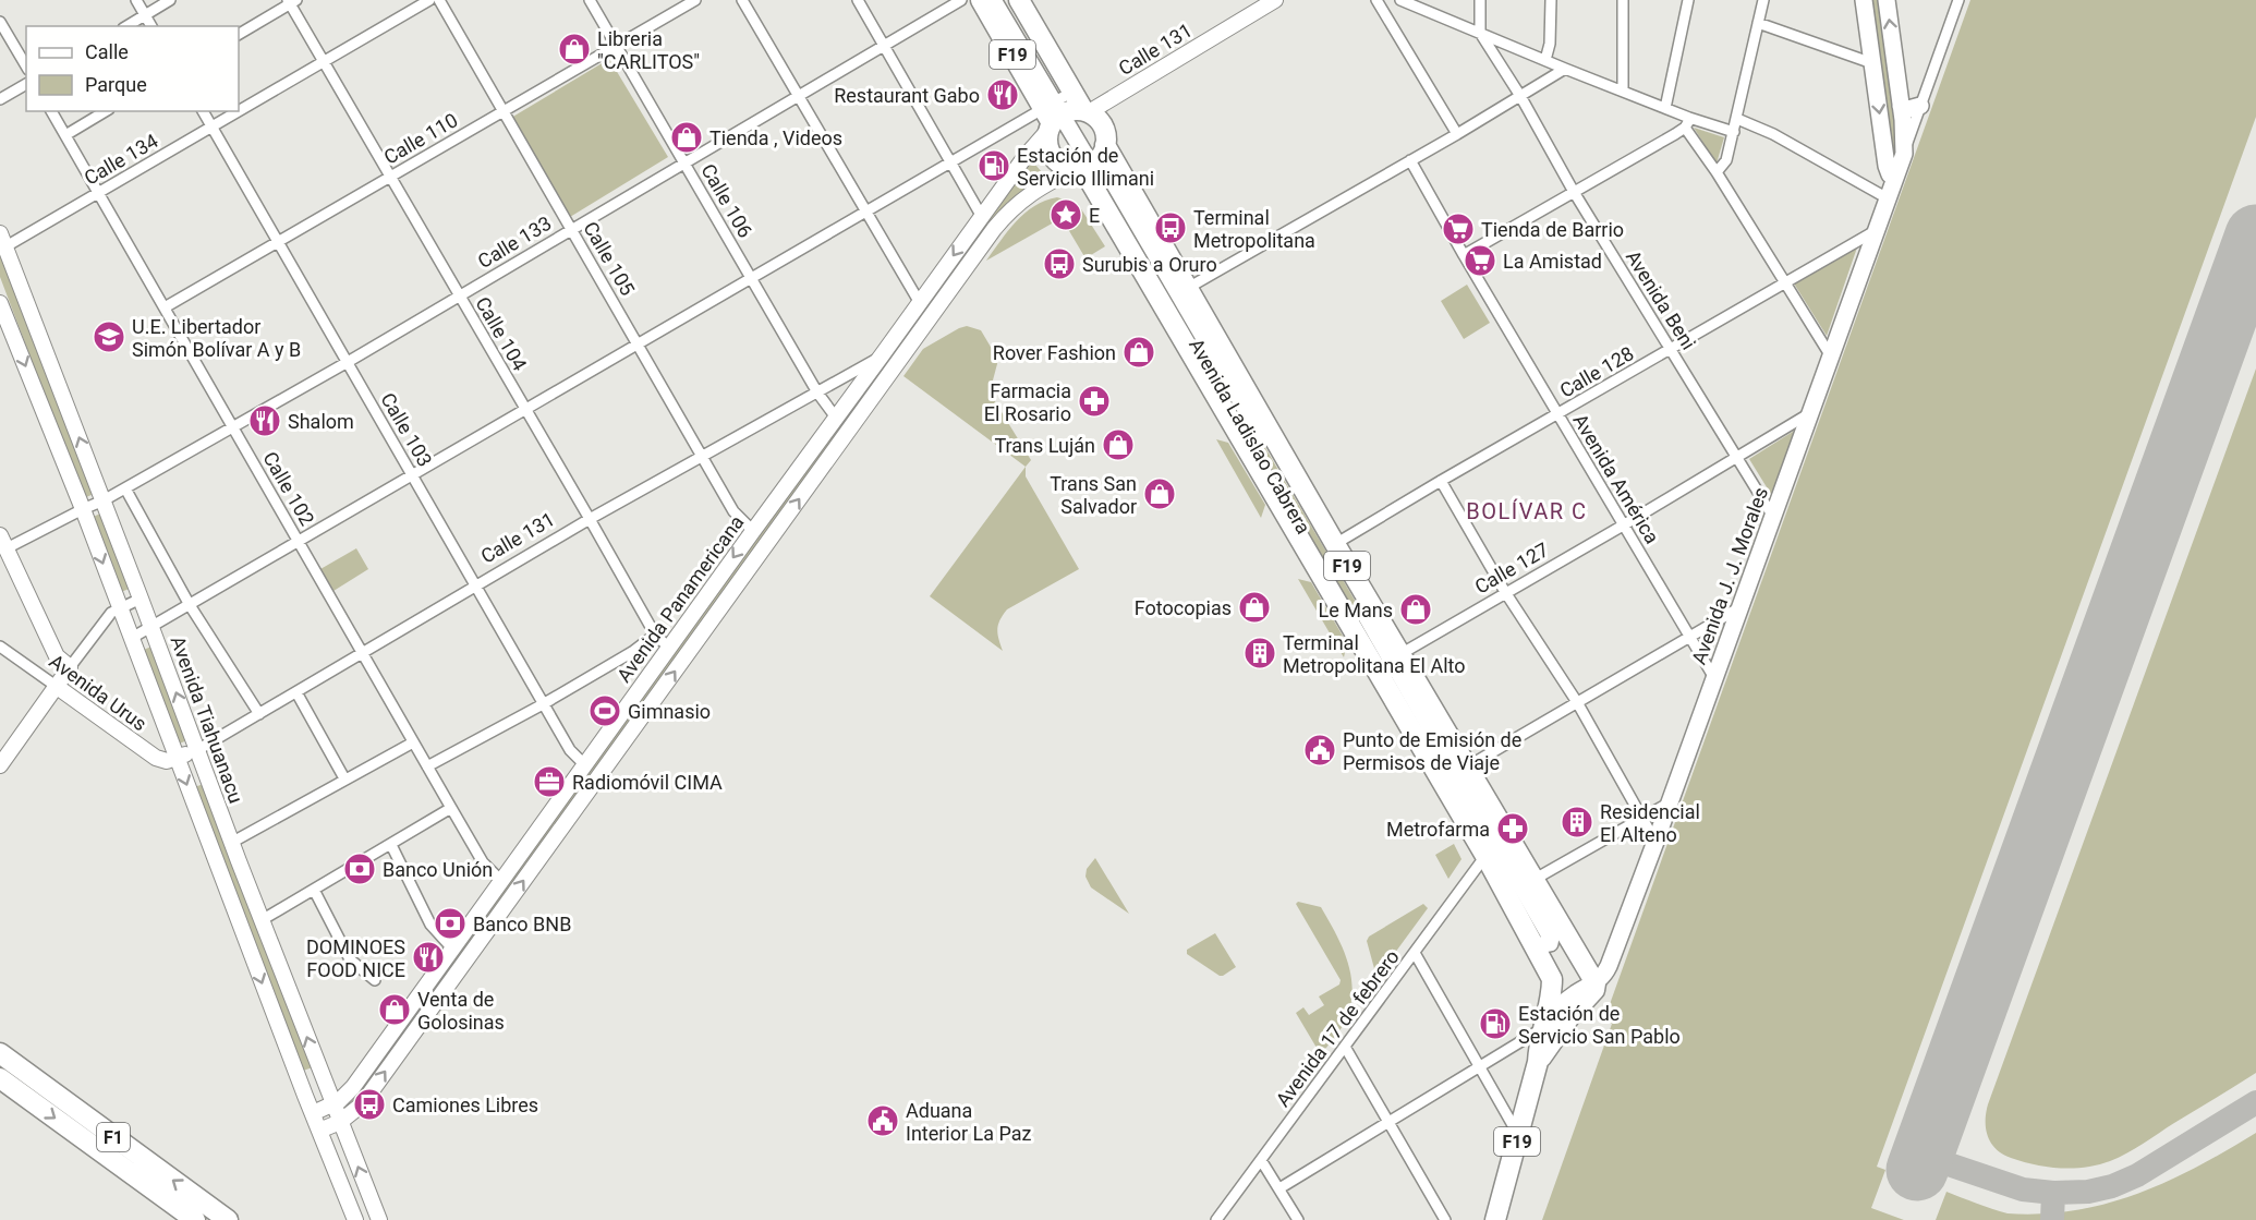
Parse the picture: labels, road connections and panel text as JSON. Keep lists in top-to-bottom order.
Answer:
{
  "streets": {
    "highway": ["F19", "Avenida Ladislao Cabrera", "F1"],
    "main road": [
      "Calle 131",
      "Avenida J. J. Morales",
      "Avenida Panamericana",
      "Avenida Urus",
      "Avenida Tiahuanacu"
    ],
    "street": [
      "Calle 110",
      "Calle 134",
      "Calle 106",
      "Calle 133",
      "Calle 105",
      "Avenida Beni",
      "Calle 104",
      "Calle 128",
      "Calle 103",
      "Avenida América",
      "Calle 102",
      "Calle 127",
      "Avenida 17 de febrero"
    ]
  },
  "crossings": [
    ["Calle 131", "F19"],
    ["Calle 131", "Calle 106"],
    ["Calle 131", "Calle 105"],
    ["Calle 131", "Calle 104"],
    ["Calle 131", "Calle 103"],
    ["Calle 131", "Avenida Ladislao Cabrera"],
    ["Calle 131", "Calle 102"],
    ["Calle 131", "Avenida Panamericana"],
    ["Calle 131", "Avenida Urus"],
    ["Calle 131", "Avenida Tiahuanacu"],
    ["F19", "Avenida Ladislao Cabrera"],
    ["F19", "Avenida Panamericana"],
    ["Calle 110", "Calle 106"],
    ["Calle 110", "Calle 105"],
    ["Calle 110", "Calle 104"],
    ["Calle 110", "Calle 103"],
    ["Calle 110", "Calle 102"],
    ["Calle 134", "Calle 104"],
    ["Calle 134", "Calle 103"],
    ["Calle 134", "Calle 102"],
    ["Calle 134", "Avenida Tiahuanacu"],
    ["Calle 106", "Calle 133"],
    ["Calle 106", "Avenida Panamericana"],
    ["Calle 133", "Calle 105"],
    ["Calle 133", "Calle 104"],
    ["Calle 133", "Calle 103"],
    ["Calle 133", "Calle 102"],
    ["Calle 133", "Avenida Tiahuanacu"],
    ["Calle 105", "Avenida Panamericana"],
    ["Avenida Beni", "Calle 128"],
    ["Avenida Beni", "Calle 127"],
    ["Avenida Beni", "Avenida J. J. Morales"],
    ["Calle 104", "Avenida Panamericana"],
    ["Calle 128", "Avenida Ladislao Cabrera"],
    ["Calle 128", "Avenida América"],
    ["Calle 128", "Avenida J. J. Morales"],
    ["Calle 103", "Avenida Panamericana"],
    ["Avenida Ladislao Cabrera", "Calle 127"],
    ["Avenida Ladislao Cabrera", "Avenida J. J. Morales"],
    ["Avenida Ladislao Cabrera", "Avenida Panamericana"],
    ["Avenida Ladislao Cabrera", "Avenida 17 de febrero"],
    ["Avenida América", "Calle 127"],
    ["Avenida América", "Avenida J. J. Morales"],
    ["Calle 102", "Avenida Panamericana"],
    ["Calle 127", "Avenida J. J. Morales"],
    ["Avenida Panamericana", "Avenida Tiahuanacu"],
    ["Avenida Urus", "Avenida Tiahuanacu"]
  ],
  "districts": ["BOLÍVAR C"],
  "places": {
    "shop": [
      "Libreria \"CARLITOS\"",
      "Tienda , Videos",
      "Rover Fashion",
      "Trans Luján",
      "Trans San Salvador",
      "Fotocopias",
      "Le Mans",
      "Venta de Golosinas"
    ],
    "restaurant": ["Restaurant Gabo", "Shalom", "DOMINOES FOOD NICE"],
    "fuel station": ["Estación de Servicio Illimani", "Estación de Servicio San Pablo"],
    "place": ["E"],
    "bus stop": ["Terminal Metropolitana", "Surubis a Oruro", "Camiones Libres"],
    "supermarket": ["Tienda de Barrio", "La Amistad"],
    "school or university": ["U.E. Libertador Simón Bolívar A y B"],
    "pharmacy": ["Farmacia El Rosario", "Metrofarma"],
    "building": ["Terminal Metropolitana El Alto", "Residencial El Alteno"],
    "sports": ["Gimnasio"],
    "public building": ["Punto de Emisión de Permisos de Viaje", "Aduana Interior La Paz"],
    "office": ["Radiomóvil CIMA"],
    "bank": ["Banco Unión", "Banco BNB"]
  },
  "legend": ["Calle", "Parque"]
}
